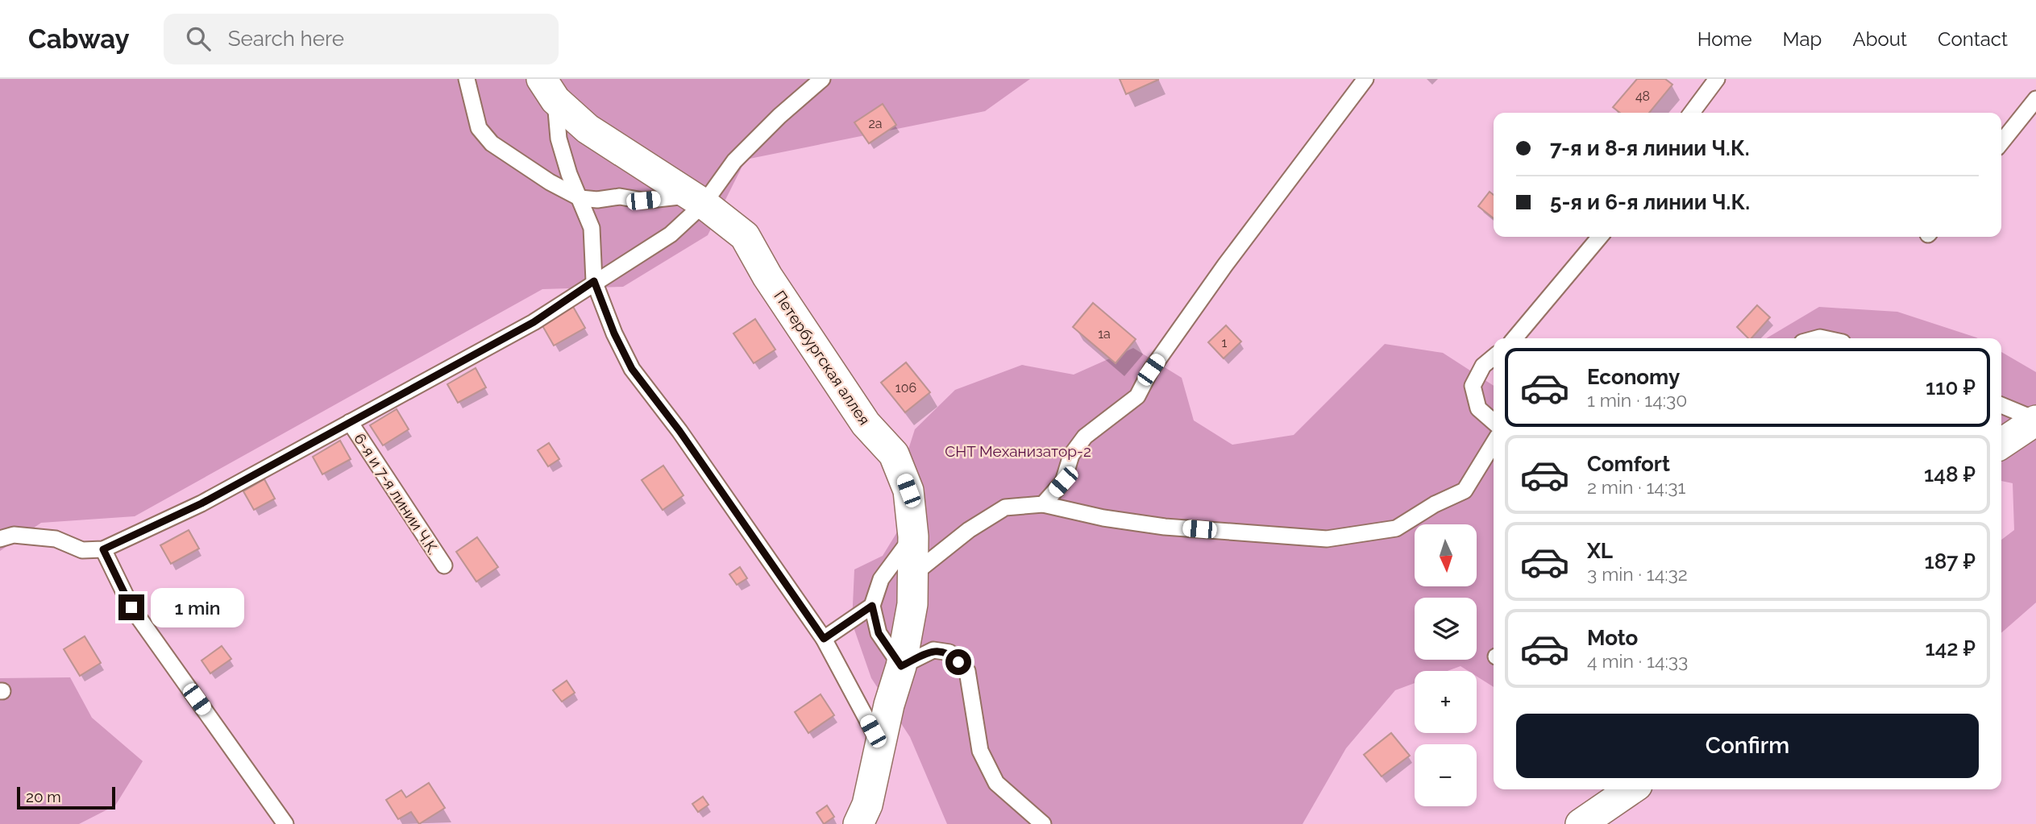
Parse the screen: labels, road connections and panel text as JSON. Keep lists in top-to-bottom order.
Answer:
{
  "streets": {
    "street": ["Петербургская аллея"],
    "lane": ["6-я и 7-я линии Ч.К."]
  },
  "parks": ["СНТ Механизатор-2"],
  "house_numbers": [
    "48",
    "2а",
    "1а",
    "1",
    "106"
  ],
  "scale_bar": "20 m",
  "north": "bottom",
  "page": {
    "header": "Cabway",
    "search": "Search here",
    "nav": [
      "Home",
      "Map",
      "About",
      "Contact"
    ],
    "banner": ["7-я и 8-я линии Ч.К.", "5-я и 6-я линии Ч.К."],
    "list": [
      {
        "name": "Economy",
        "note": "1 min · 14:30",
        "value": "110 ₽"
      },
      {
        "name": "Comfort",
        "note": "2 min · 14:31",
        "value": "148 ₽"
      },
      {
        "name": "XL",
        "note": "3 min · 14:32",
        "value": "187 ₽"
      },
      {
        "name": "Moto",
        "note": "4 min · 14:33",
        "value": "142 ₽"
      }
    ],
    "map_buttons": ["+", "−"],
    "bubble": "1 min",
    "buttons": "Confirm",
    "scale": "20 m"
  }
}
